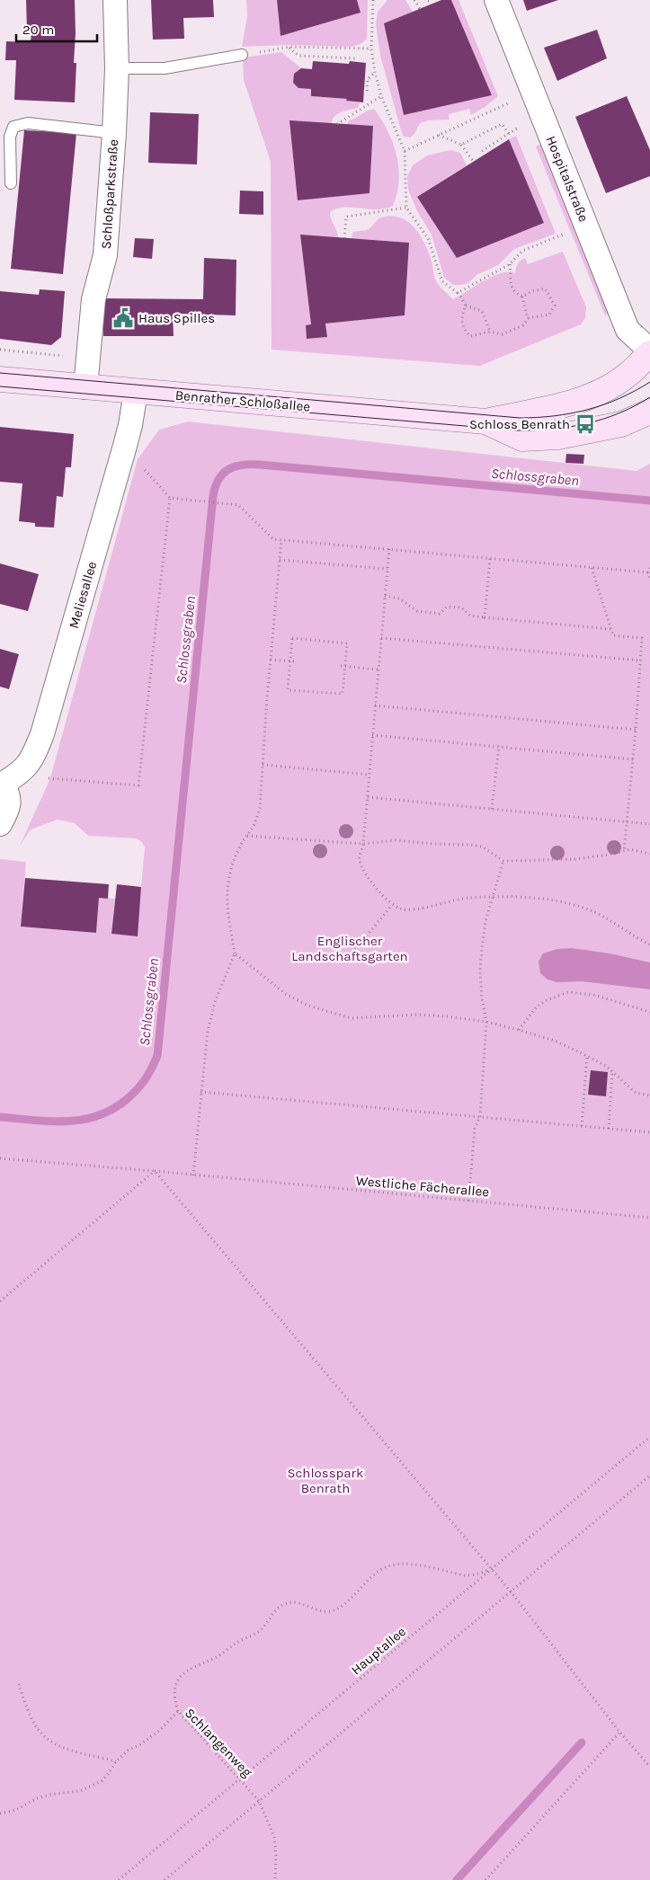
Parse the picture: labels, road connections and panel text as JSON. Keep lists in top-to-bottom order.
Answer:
{
  "streets": {
    "main road": ["Benrather Schloßallee"],
    "street": ["Hospitalstraße", "Schloßparkstraße", "Meliesallee"],
    "path": ["Westliche Fächerallee", "Hauptallee", "Schlangenweg"]
  },
  "crossings": [
    ["Hospitalstraße", "Benrather Schloßallee"],
    ["Schloßparkstraße", "Benrather Schloßallee"],
    ["Benrather Schloßallee", "Meliesallee"],
    ["Hauptallee", "Schlangenweg"]
  ],
  "water": ["Schlossgraben"],
  "parks": ["Englischer Landschaftsgarten", "Schlosspark Benrath"],
  "places": {
    "public building": ["Haus Spilles"],
    "bus stop": ["Schloss Benrath"]
  },
  "scale_bar": "20 m"
}
